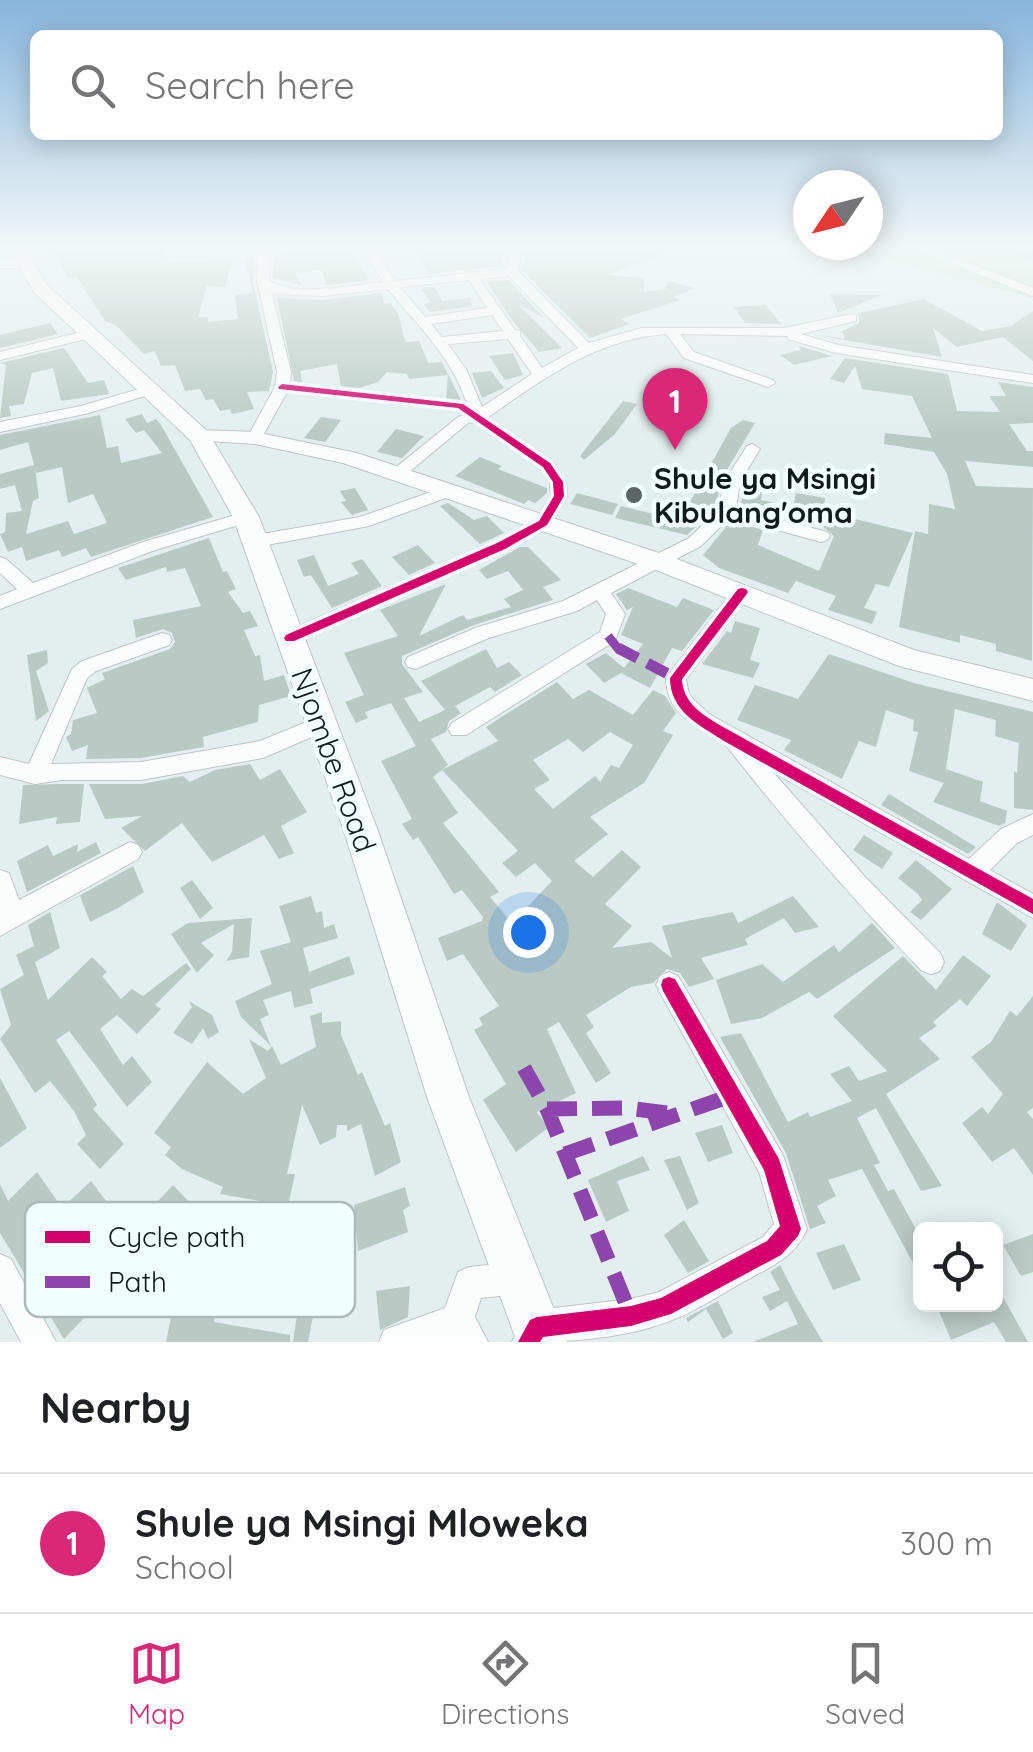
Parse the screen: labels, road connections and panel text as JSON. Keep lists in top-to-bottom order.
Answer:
{
  "streets": {
    "highway": ["Njombe Road"]
  },
  "places": ["Shule ya Msingi Kibulang'oma"],
  "legend": ["Cycle path", "Path"],
  "north": "bottom left",
  "page": {
    "search": "Search here",
    "pins": "1",
    "heading": "Nearby",
    "list": [
      {
        "mark": "1",
        "name": "Shule ya Msingi Mloweka",
        "note": "School",
        "value": "300 m"
      }
    ],
    "nav": ["Map", "Directions", "Saved"]
  }
}
